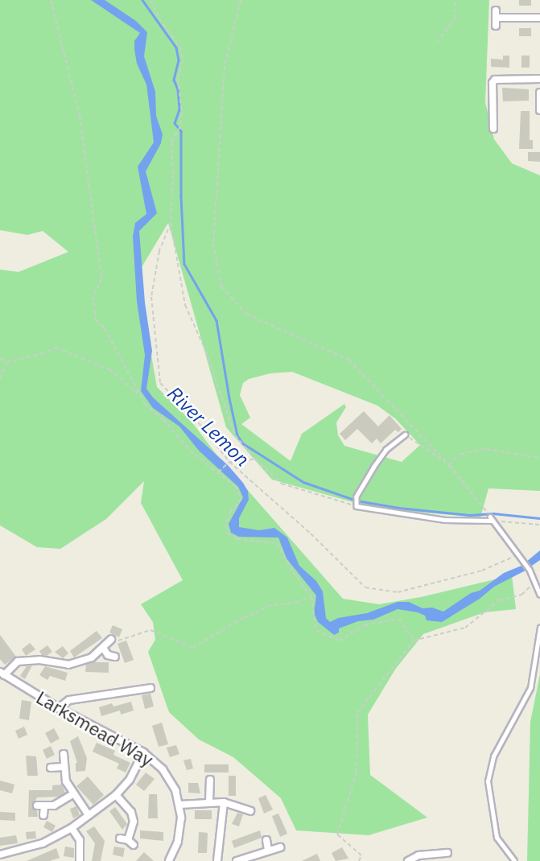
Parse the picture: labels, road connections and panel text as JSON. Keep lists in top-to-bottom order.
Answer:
{
  "streets": {
    "street": ["Larksmead Way"]
  },
  "water": ["River Lemon"]
}
